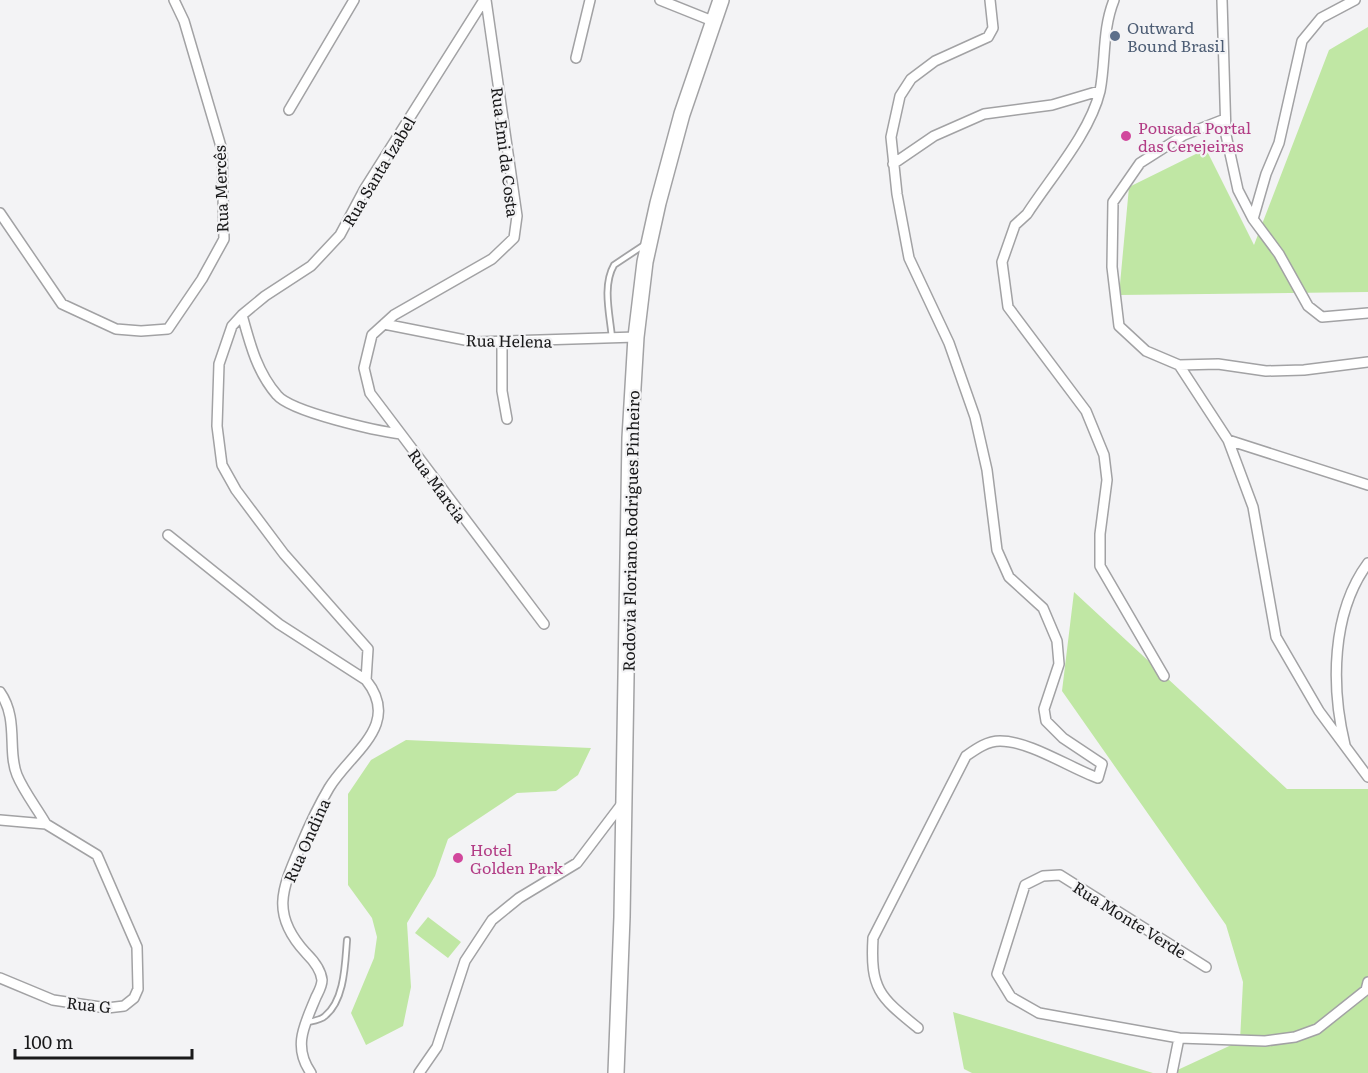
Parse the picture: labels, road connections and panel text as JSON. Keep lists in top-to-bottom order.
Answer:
{
  "streets": {
    "main road": ["Rodovia Floriano Rodrigues Pinheiro"],
    "street": [
      "Rua Emi da Costa",
      "Rua Santa Izabel",
      "Rua Mercês",
      "Rua Helena",
      "Rua Marcia",
      "Rua Ondina",
      "Rua Monte Verde",
      "Rua G"
    ]
  },
  "crossings": [
    ["Rua Emi da Costa", "Rua Santa Izabel"],
    ["Rua Emi da Costa", "Rua Helena"],
    ["Rua Emi da Costa", "Rua Marcia"],
    ["Rua Santa Izabel", "Rua Marcia"],
    ["Rua Santa Izabel", "Rua Ondina"],
    ["Rua Helena", "Rodovia Floriano Rodrigues Pinheiro"],
    ["Rua Marcia", "Rua Ondina"]
  ],
  "places": ["Outward Bound Brasil", "Pousada Portal das Cerejeiras", "Hotel Golden Park"],
  "scale_bar": "100 m"
}
